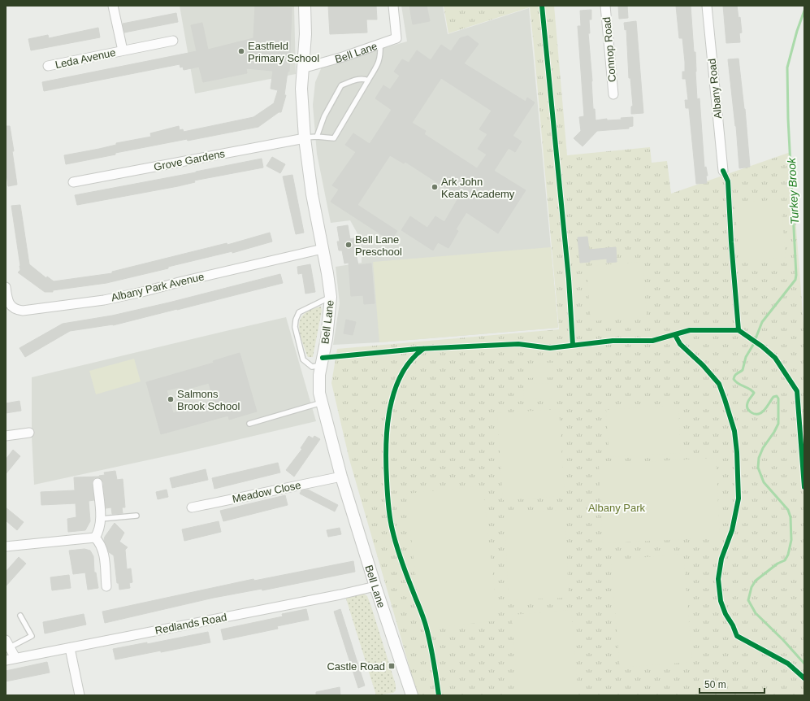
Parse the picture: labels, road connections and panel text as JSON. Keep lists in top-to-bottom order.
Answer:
{
  "streets": {
    "street": [
      "Connop Road",
      "Bell Lane",
      "Leda Avenue",
      "Albany Road",
      "Grove Gardens",
      "Albany Park Avenue",
      "Meadow Close",
      "Redlands Road"
    ]
  },
  "crossings": [
    ["Bell Lane", "Grove Gardens"],
    ["Bell Lane", "Albany Park Avenue"],
    ["Bell Lane", "Meadow Close"],
    ["Bell Lane", "Redlands Road"]
  ],
  "water": ["Turkey Brook"],
  "parks": ["Albany Park"],
  "places": {
    "other": [
      "Eastfield Primary School",
      "Ark John Keats Academy",
      "Bell Lane Preschool",
      "Salmons Brook School"
    ],
    "transit": ["Castle Road"]
  },
  "scale_bar": "50 m"
}
